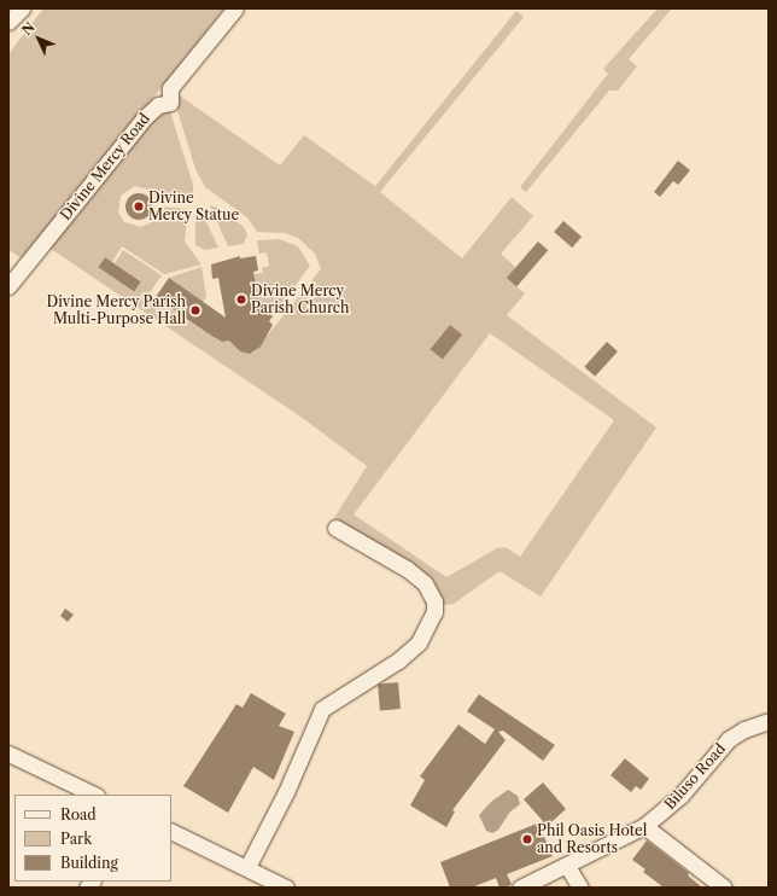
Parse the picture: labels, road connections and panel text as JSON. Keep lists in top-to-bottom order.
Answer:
{
  "streets": {
    "street": ["Divine Mercy Road", "Biluso Road"]
  },
  "places": [
    "Divine Mercy Statue",
    "Divine Mercy Parish Church",
    "Divine Mercy Parish Multi-Purpose Hall",
    "Phil Oasis Hotel and Resorts"
  ],
  "legend": ["Road", "Park", "Building"],
  "north": "top left"
}
